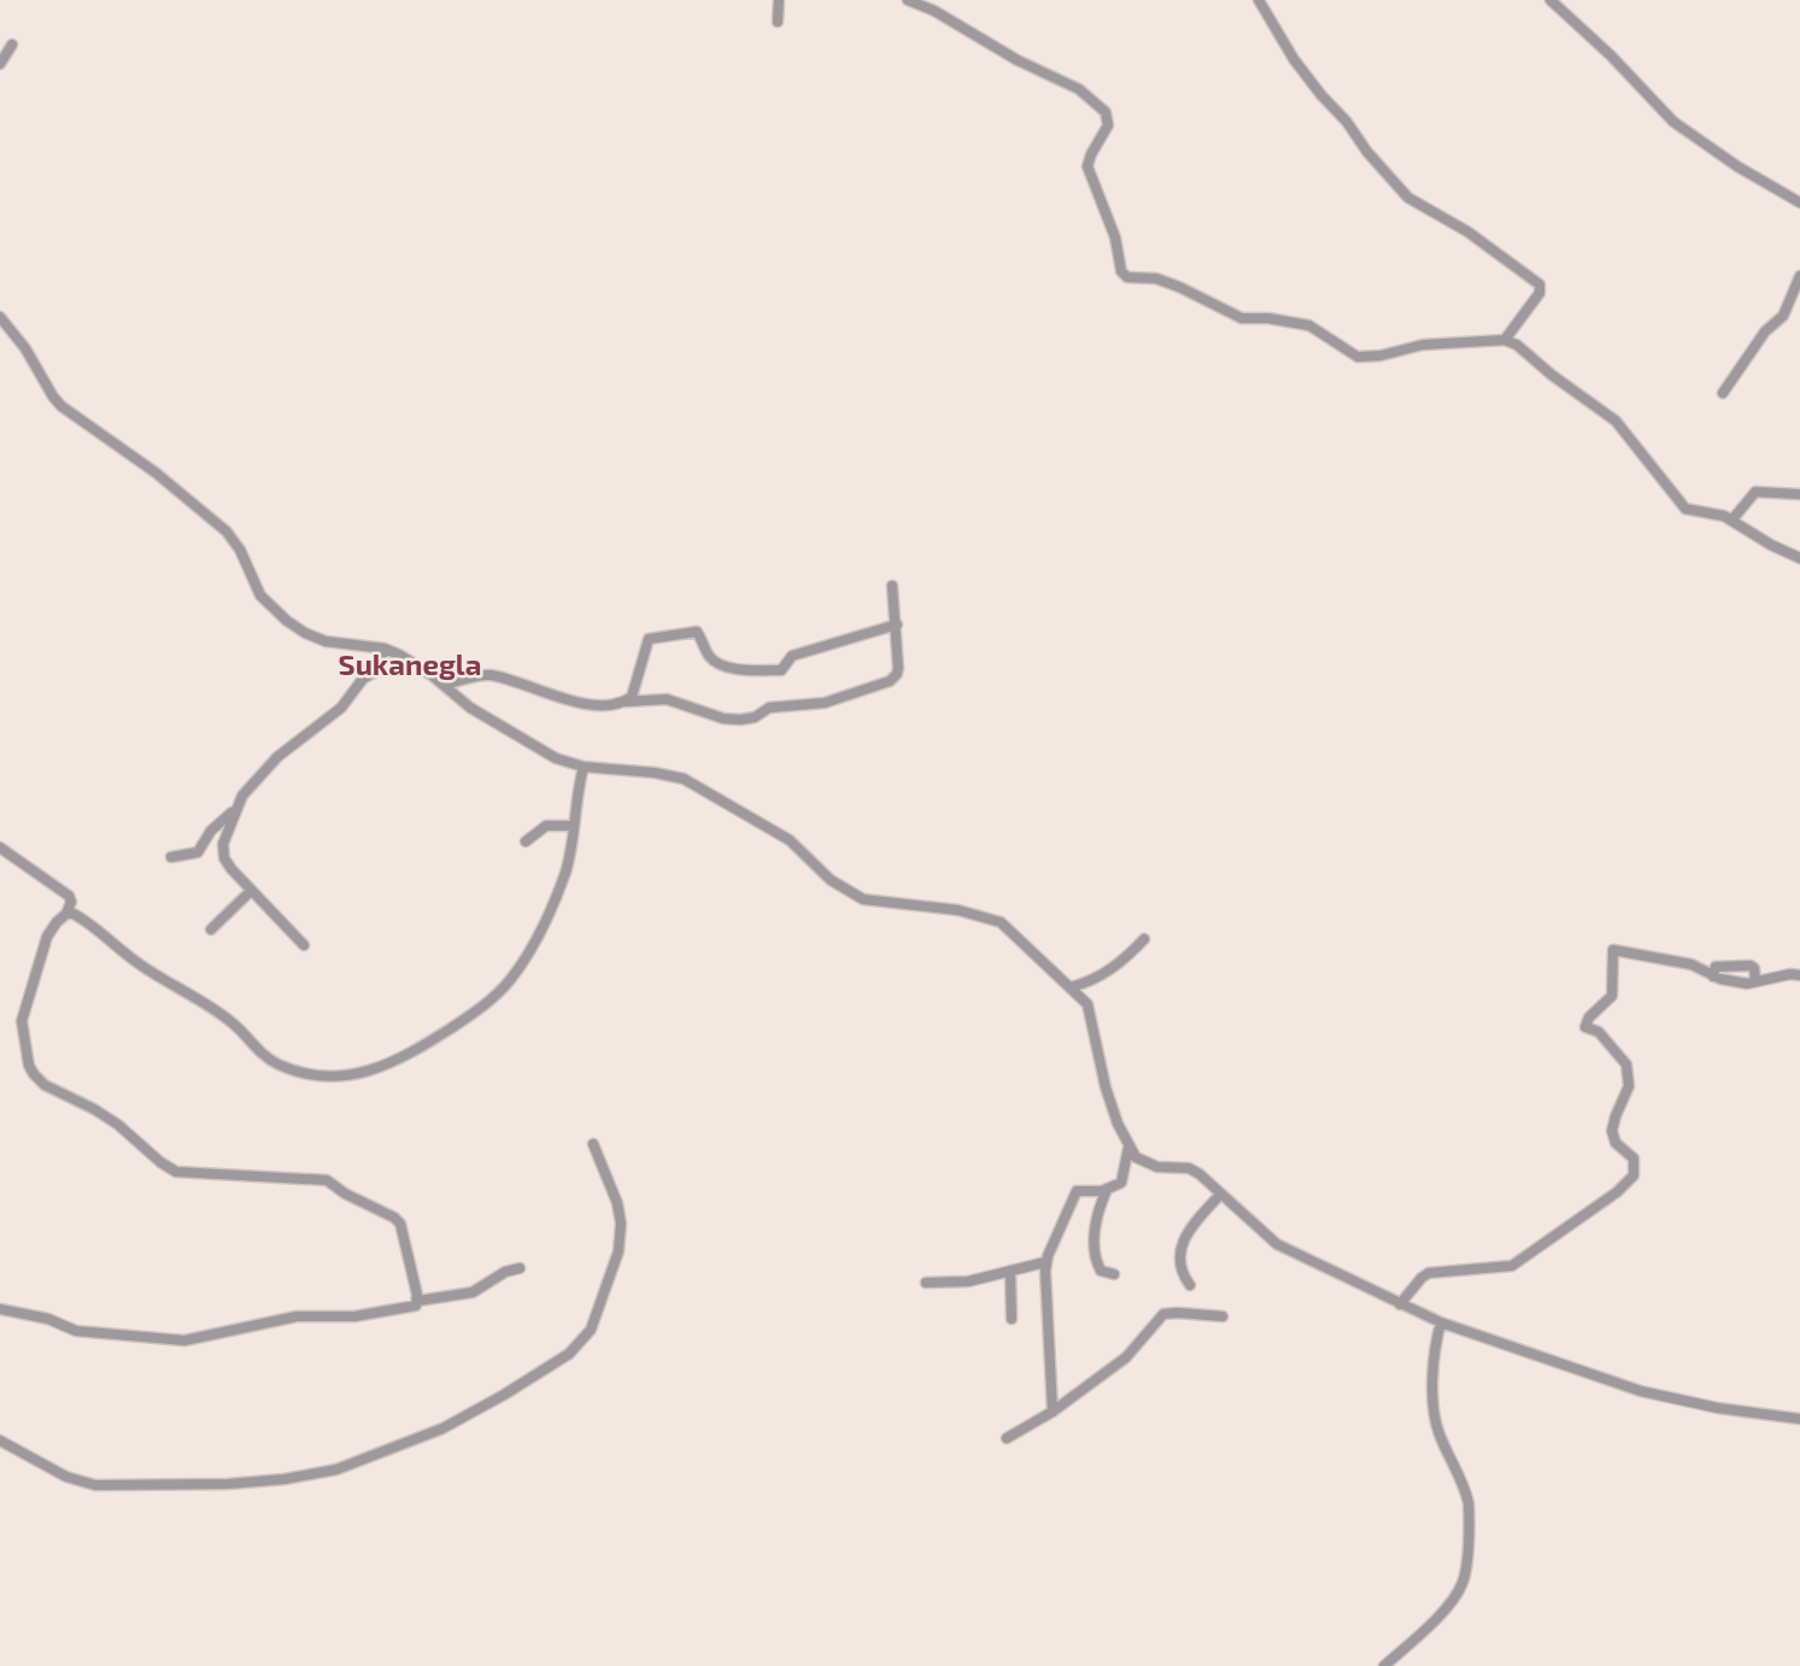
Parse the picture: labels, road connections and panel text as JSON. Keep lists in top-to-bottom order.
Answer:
{
  "districts": ["Sukanegla"]
}
